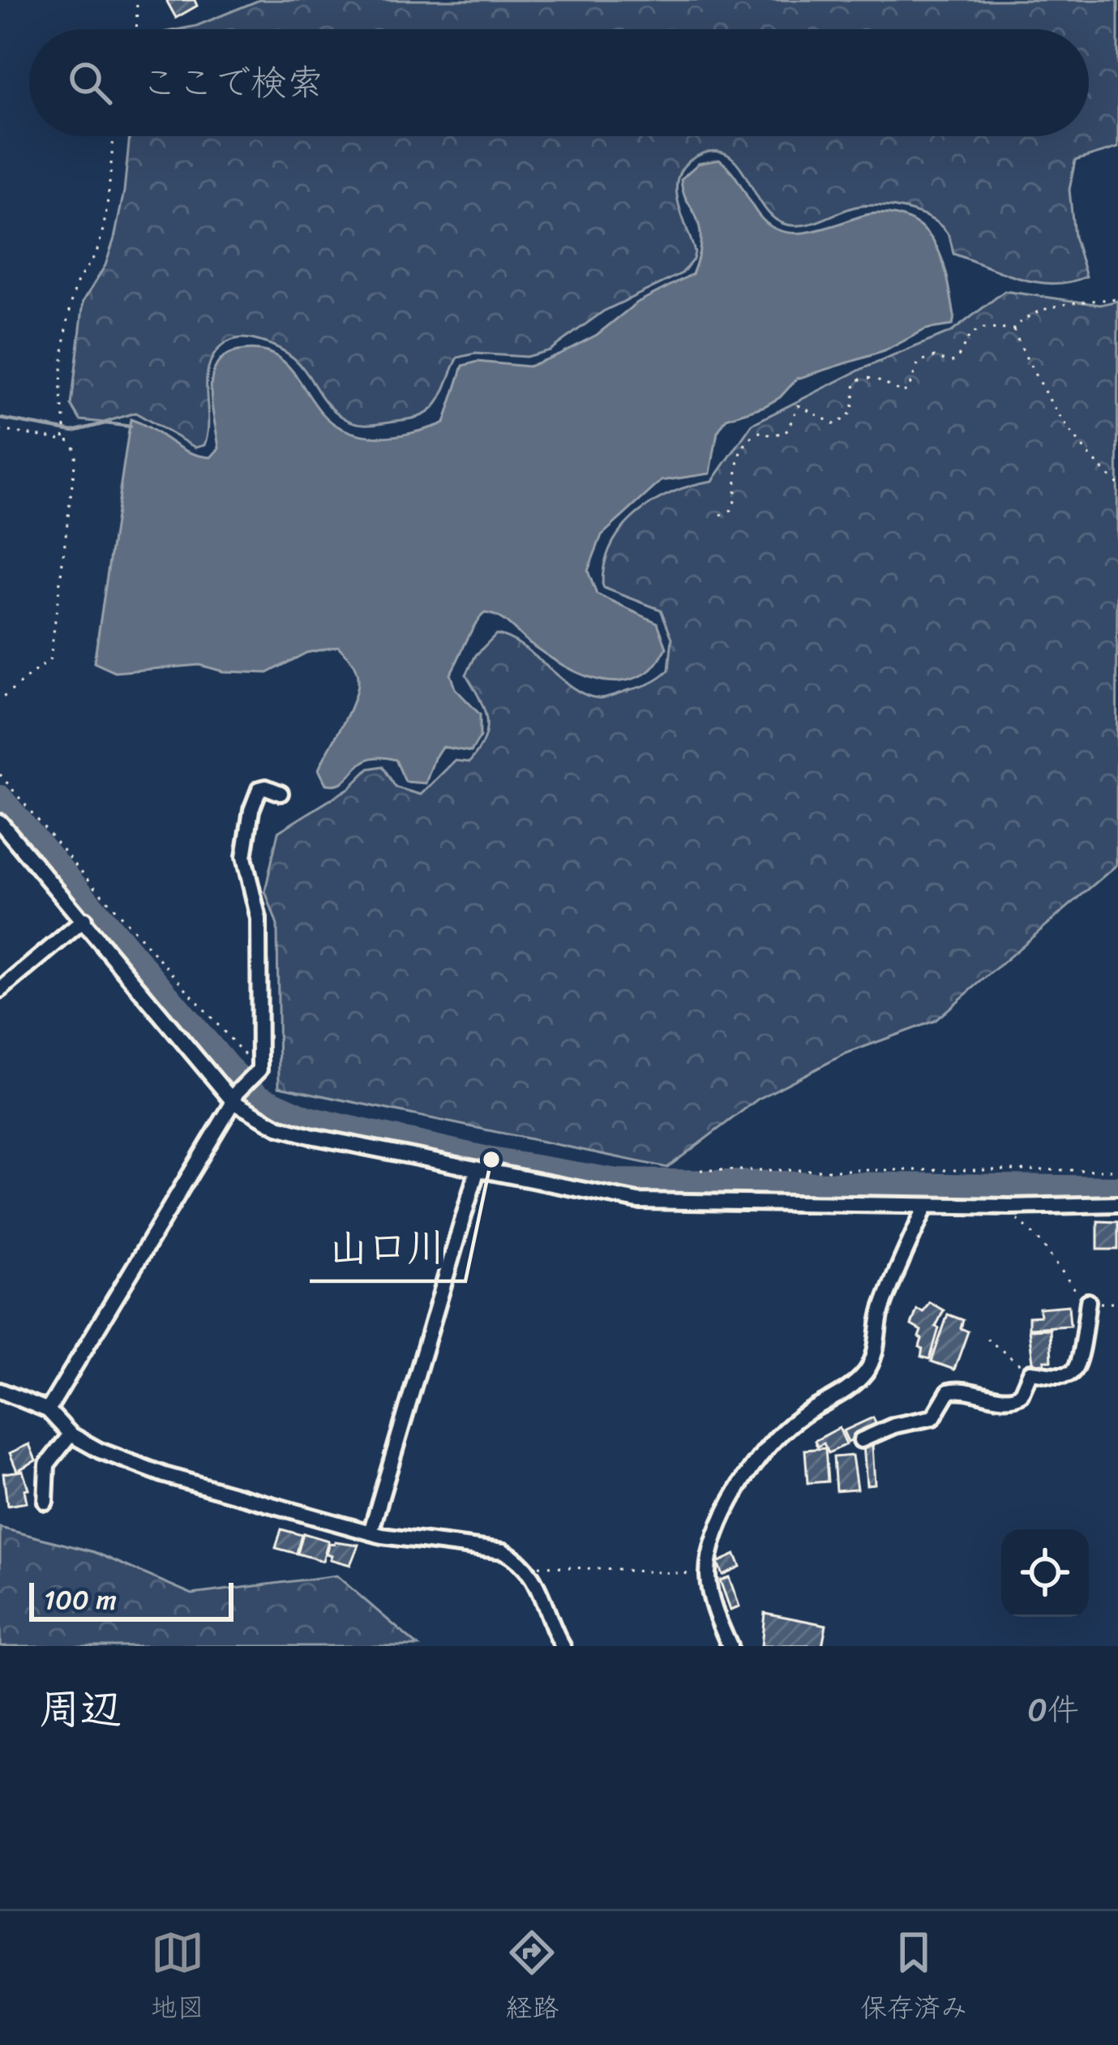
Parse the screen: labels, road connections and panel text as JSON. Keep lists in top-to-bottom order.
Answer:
{
  "places": ["山口川"],
  "scale_bar": "100 m",
  "page": {
    "search": "ここで検索",
    "scale": "100 m",
    "heading": ["周辺", "0件"],
    "nav": ["地図", "経路", "保存済み"]
  }
}
